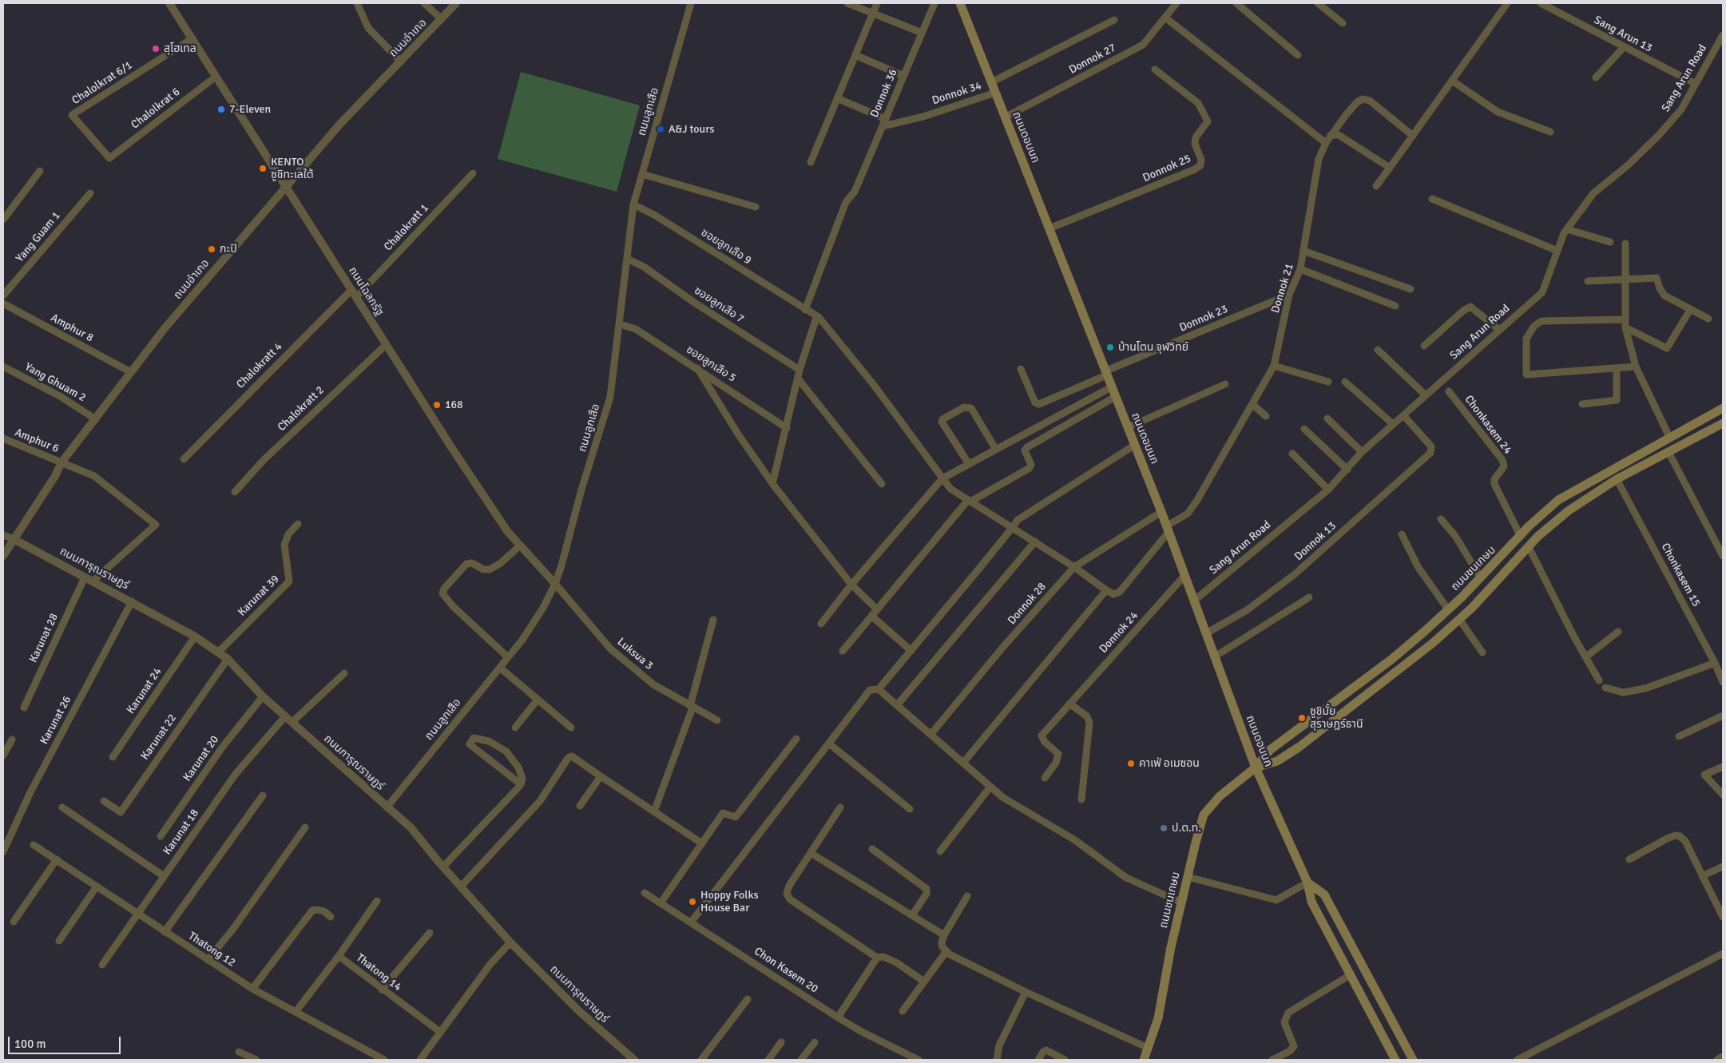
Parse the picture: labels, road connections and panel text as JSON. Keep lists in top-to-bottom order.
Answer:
{
  "streets": {
    "main road": ["ถนนดอนนก", "ถนนชนเกษม"],
    "street": [
      "Sang Arun 13",
      "ถนนอำเภอ",
      "Donnok 27",
      "Sang Arun Road",
      "Chalolkrat 6/1",
      "Donnok 36",
      "Donnok 34",
      "Chalolkrat 6",
      "ถนนลูกเสือ",
      "Donnok 25",
      "Chalokratt 1",
      "Yang Guam 1",
      "ซอยลูกเสือ 9",
      "Donnok 21",
      "ถนนโฉลกรัฐ",
      "ซอยลูกเสือ 7",
      "Donnok 23",
      "Amphur 8",
      "ซอยลูกเสือ 5",
      "Chalokratt 4",
      "Yang Ghuam 2",
      "Chalokratt 2",
      "Chonkasem 24",
      "Amphur 6",
      "Donnok 13",
      "ถนนการุณราษฏร์",
      "Chonkasem 15",
      "Karunat 39",
      "Donnok 28",
      "Donnok 24",
      "Karunat 28",
      "Luksua 3",
      "Karunat 24",
      "Karunat 26",
      "Karunat 22",
      "Karunat 20",
      "Karunat 18",
      "Thatong 12",
      "Chon Kasem 20",
      "Thatong 14"
    ]
  },
  "crossings": [
    ["Sang Arun 13", "Sang Arun Road"],
    ["ถนนอำเภอ", "ถนนโฉลกรัฐ"],
    ["ถนนอำเภอ", "Amphur 8"],
    ["ถนนอำเภอ", "Yang Ghuam 2"],
    ["ถนนอำเภอ", "Amphur 6"],
    ["ถนนอำเภอ", "ถนนการุณราษฏร์"],
    ["Donnok 27", "ถนนดอนนก"],
    ["Sang Arun Road", "ถนนดอนนก"],
    ["Sang Arun Road", "Donnok 13"],
    ["Chalolkrat 6/1", "Chalolkrat 6"],
    ["Chalolkrat 6/1", "ถนนโฉลกรัฐ"],
    ["Donnok 36", "Donnok 34"],
    ["Donnok 36", "ซอยลูกเสือ 9"],
    ["Donnok 34", "ถนนดอนนก"],
    ["Chalolkrat 6", "ถนนโฉลกรัฐ"],
    ["ถนนลูกเสือ", "ซอยลูกเสือ 9"],
    ["ถนนลูกเสือ", "ถนนโฉลกรัฐ"],
    ["ถนนลูกเสือ", "ซอยลูกเสือ 7"],
    ["ถนนลูกเสือ", "ซอยลูกเสือ 5"],
    ["ถนนลูกเสือ", "ถนนการุณราษฏร์"],
    ["ถนนลูกเสือ", "Luksua 3"],
    ["ถนนดอนนก", "Donnok 25"],
    ["ถนนดอนนก", "Donnok 21"],
    ["ถนนดอนนก", "Donnok 23"],
    ["ถนนดอนนก", "Donnok 13"],
    ["ถนนดอนนก", "ถนนชนเกษม"],
    ["ถนนดอนนก", "Donnok 28"],
    ["ถนนดอนนก", "Donnok 24"],
    ["Chalokratt 1", "ถนนโฉลกรัฐ"],
    ["Donnok 21", "Donnok 23"],
    ["ถนนโฉลกรัฐ", "Chalokratt 4"],
    ["ถนนโฉลกรัฐ", "Chalokratt 2"],
    ["ถนนโฉลกรัฐ", "Luksua 3"],
    ["Chonkasem 24", "ถนนชนเกษม"],
    ["Amphur 6", "ถนนการุณราษฏร์"],
    ["ถนนการุณราษฏร์", "Karunat 39"],
    ["ถนนการุณราษฏร์", "Karunat 28"],
    ["ถนนการุณราษฏร์", "Karunat 24"],
    ["ถนนการุณราษฏร์", "Karunat 26"],
    ["ถนนการุณราษฏร์", "Karunat 22"],
    ["ถนนการุณราษฏร์", "Karunat 20"],
    ["ถนนการุณราษฏร์", "Karunat 18"],
    ["ถนนชนเกษม", "Chonkasem 15"],
    ["Karunat 18", "Thatong 12"]
  ],
  "places": [
    "สุโฮเทล",
    "7-Eleven",
    "A&J tours",
    "KENTO ซูชิทะเลใต้",
    "กะปิ",
    "บ้านโตน จุฬวิทย์",
    "168",
    "ซูชิมั้ย สุราษฎร์ธานี",
    "คาเฟ่ อเมซอน",
    "ป.ต.ท.",
    "Hoppy Folks House Bar"
  ],
  "scale_bar": "100 m"
}
